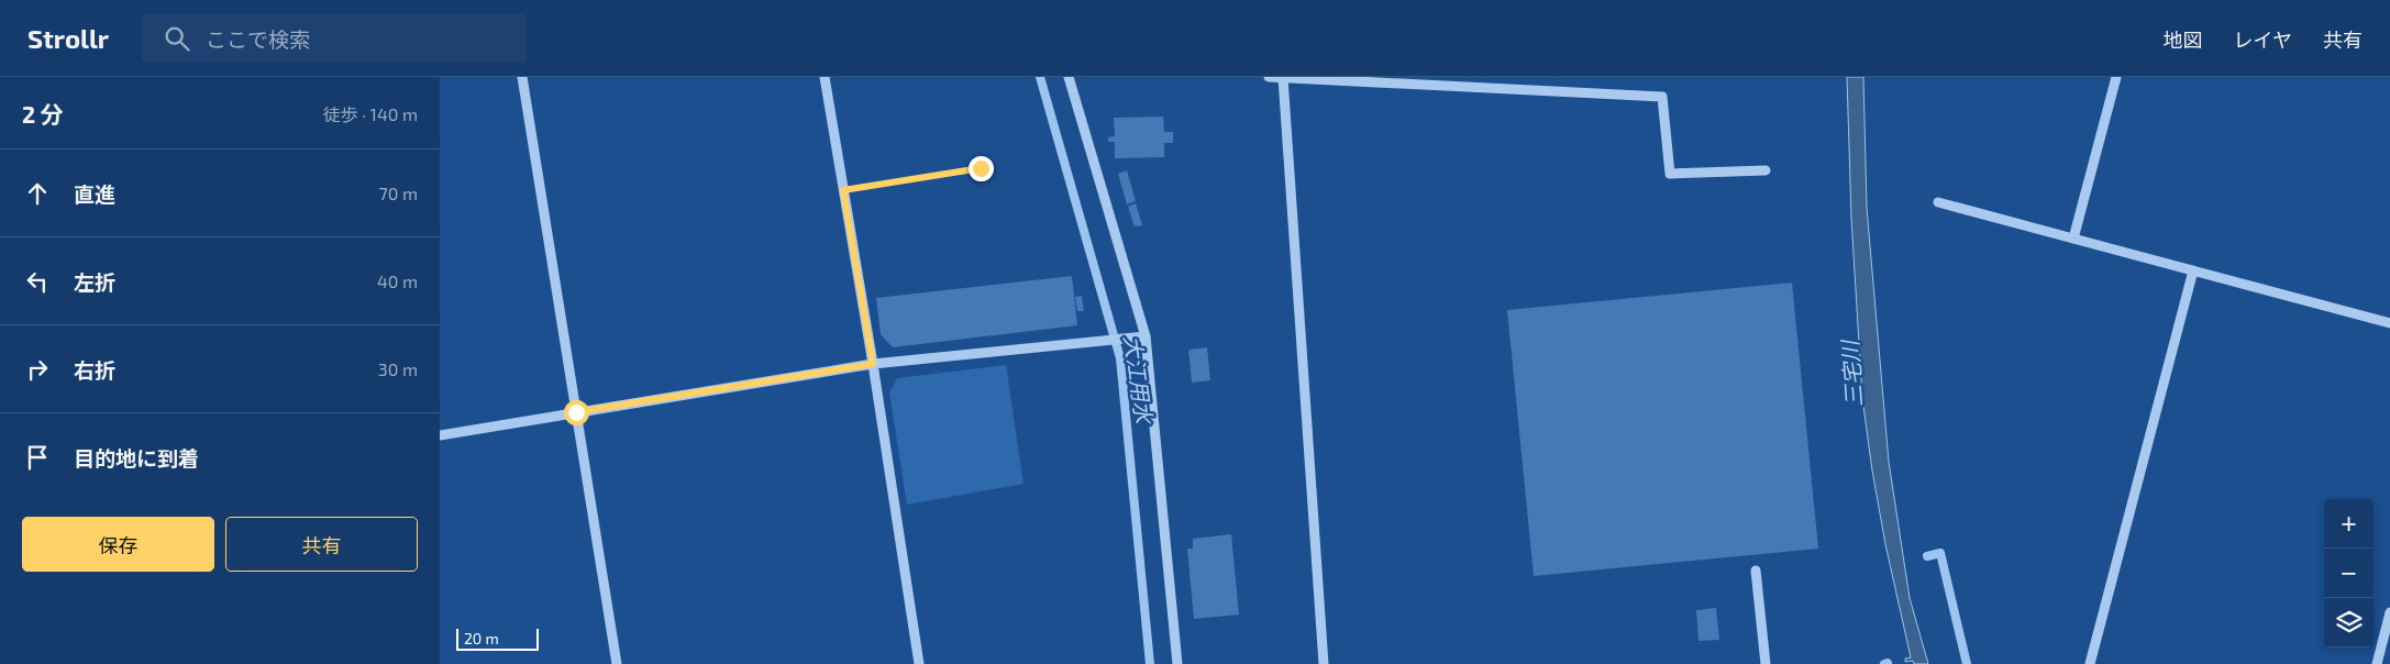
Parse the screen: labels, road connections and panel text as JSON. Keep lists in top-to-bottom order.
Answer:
{
  "water": ["三宅川", "大江用水"],
  "scale_bar": "20 m",
  "page": {
    "header": "Strollr",
    "search": "ここで検索",
    "nav": ["地図", "レイヤ", "共有"],
    "heading": ["2 分", "徒歩 · 140 m"],
    "list": [
      ["直進", "70 m"],
      ["左折", "40 m"],
      ["右折", "30 m"],
      "目的地に到着"
    ],
    "map_buttons": ["+", "−"],
    "buttons": ["保存", "共有"],
    "scale": "20 m"
  }
}
